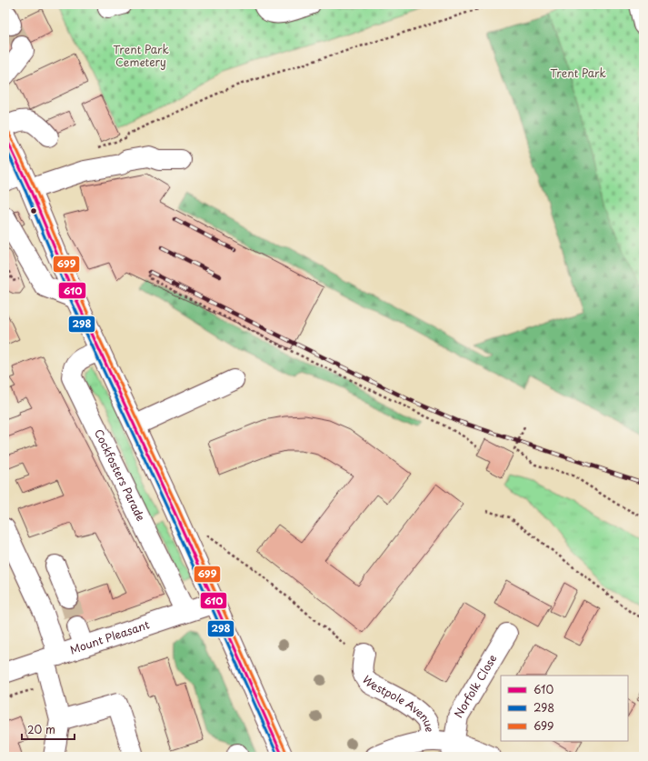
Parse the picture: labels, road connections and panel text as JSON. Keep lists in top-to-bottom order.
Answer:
{
  "streets": {
    "main road": [
      "Cockfosters Parade",
      "Mount Pleasant",
      "Norfolk Close",
      "Westpole Avenue"
    ]
  },
  "crossings": [
    ["Cockfosters Parade", "Mount Pleasant"],
    ["Norfolk Close", "Westpole Avenue"]
  ],
  "parks": ["Trent Park Cemetery", "Trent Park"],
  "lines": ["transit line 699", "transit line 610", "transit line 298"],
  "legend": ["610", "298", "699"],
  "scale_bar": "20 m"
}
